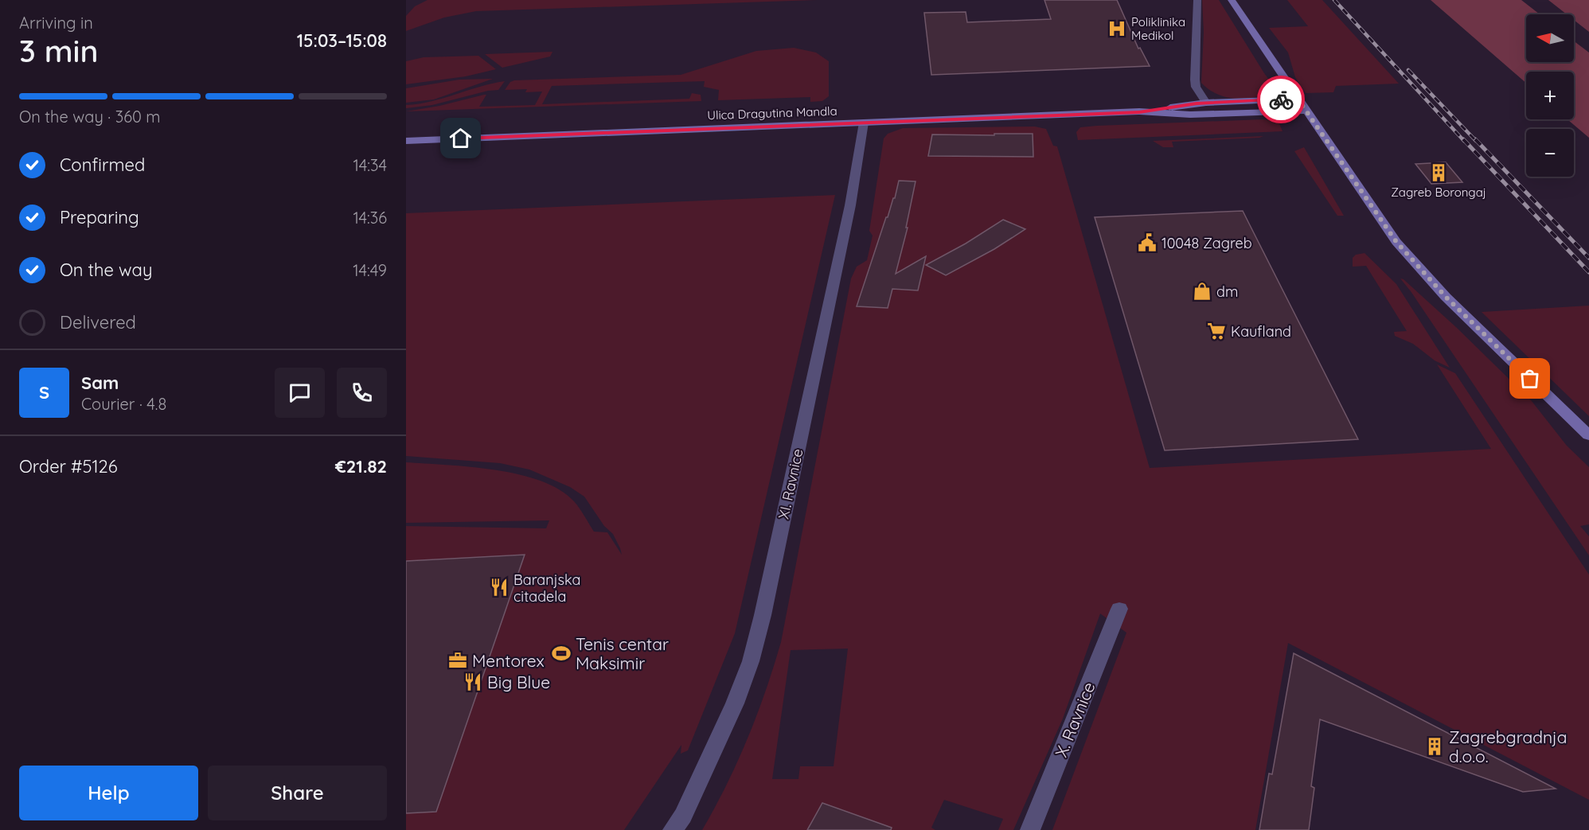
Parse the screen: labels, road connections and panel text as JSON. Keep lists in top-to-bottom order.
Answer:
{
  "streets": {
    "main road": ["Ulica Dragutina Mandla"],
    "street": ["XI. Ravnice", "X. Ravnice"]
  },
  "crossings": [
    ["Ulica Dragutina Mandla", "XI. Ravnice"]
  ],
  "places": {
    "hospital": ["Poliklinika Medikol"],
    "building": ["Zagreb Borongaj", "Zagrebgradnja d.o.o."],
    "public building": ["10048 Zagreb"],
    "shop": ["dm"],
    "supermarket": ["Kaufland"],
    "restaurant": ["Baranjska citadela", "Big Blue"],
    "sports": ["Tenis centar Maksimir"],
    "office": ["Mentorex"]
  },
  "north": "left",
  "page": {
    "heading": ["3 min", "Arriving in", "15:03–15:08"],
    "panel": [
      "Sam",
      "Courier · 4.8",
      "Order #5126",
      "€21.82"
    ],
    "map_buttons": ["+", "−"],
    "bar": "On the way · 360 m",
    "list": [
      ["Confirmed", "14:34"],
      ["Preparing", "14:36"],
      ["On the way", "14:49"],
      "Delivered"
    ],
    "round": "S",
    "buttons": ["Help", "Share"]
  }
}
